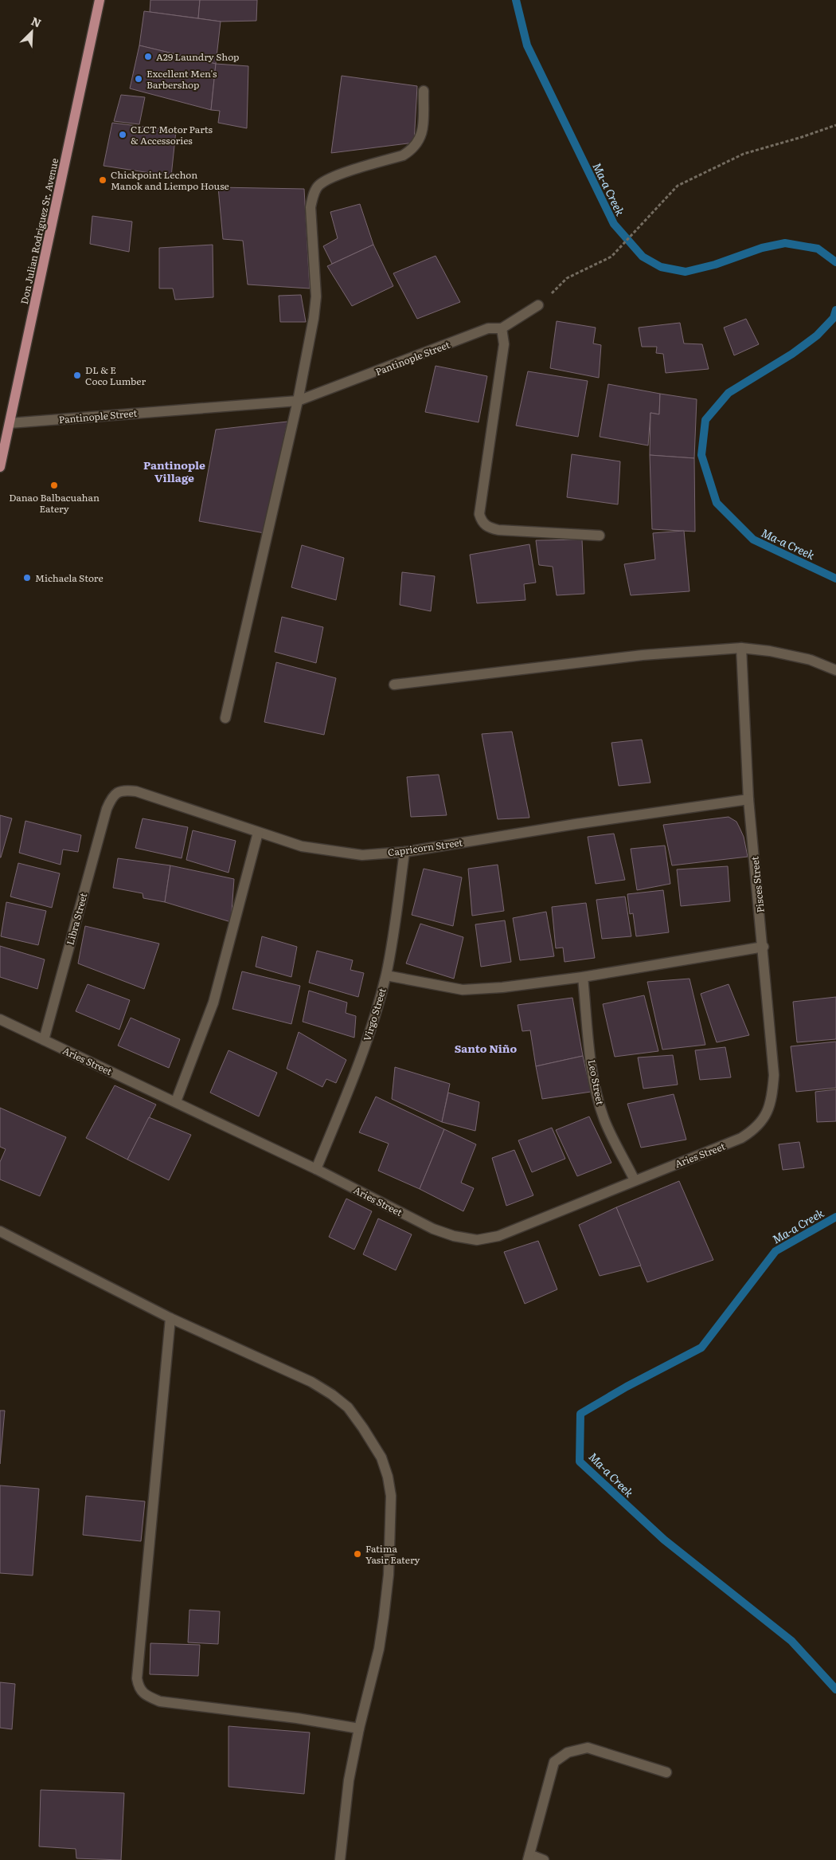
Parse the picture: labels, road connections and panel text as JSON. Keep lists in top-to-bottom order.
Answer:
{
  "streets": {
    "main road": ["Don Julian Rodriguez Sr. Avenue"],
    "street": [
      "Pantinople Street",
      "Capricorn Street",
      "Pisces Street",
      "Libra Street",
      "Virgo Street",
      "Aries Street",
      "Leo Street"
    ]
  },
  "crossings": [
    ["Don Julian Rodriguez Sr. Avenue", "Pantinople Street"],
    ["Capricorn Street", "Pisces Street"],
    ["Capricorn Street", "Libra Street"],
    ["Capricorn Street", "Virgo Street"],
    ["Pisces Street", "Aries Street"],
    ["Libra Street", "Aries Street"],
    ["Virgo Street", "Aries Street"],
    ["Aries Street", "Leo Street"]
  ],
  "districts": ["Pantinople Village", "Santo Niño"],
  "water": ["Ma-a Creek"],
  "places": [
    "A29 Laundry Shop",
    "Excellent Men's Barbershop",
    "CLCT Motor Parts & Accessories",
    "Chickpoint Lechon Manok and Liempo House",
    "DL & E Coco Lumber",
    "Danao Balbacuahan Eatery",
    "Michaela Store",
    "Fatima Yasir Eatery"
  ],
  "north": "top right"
}
